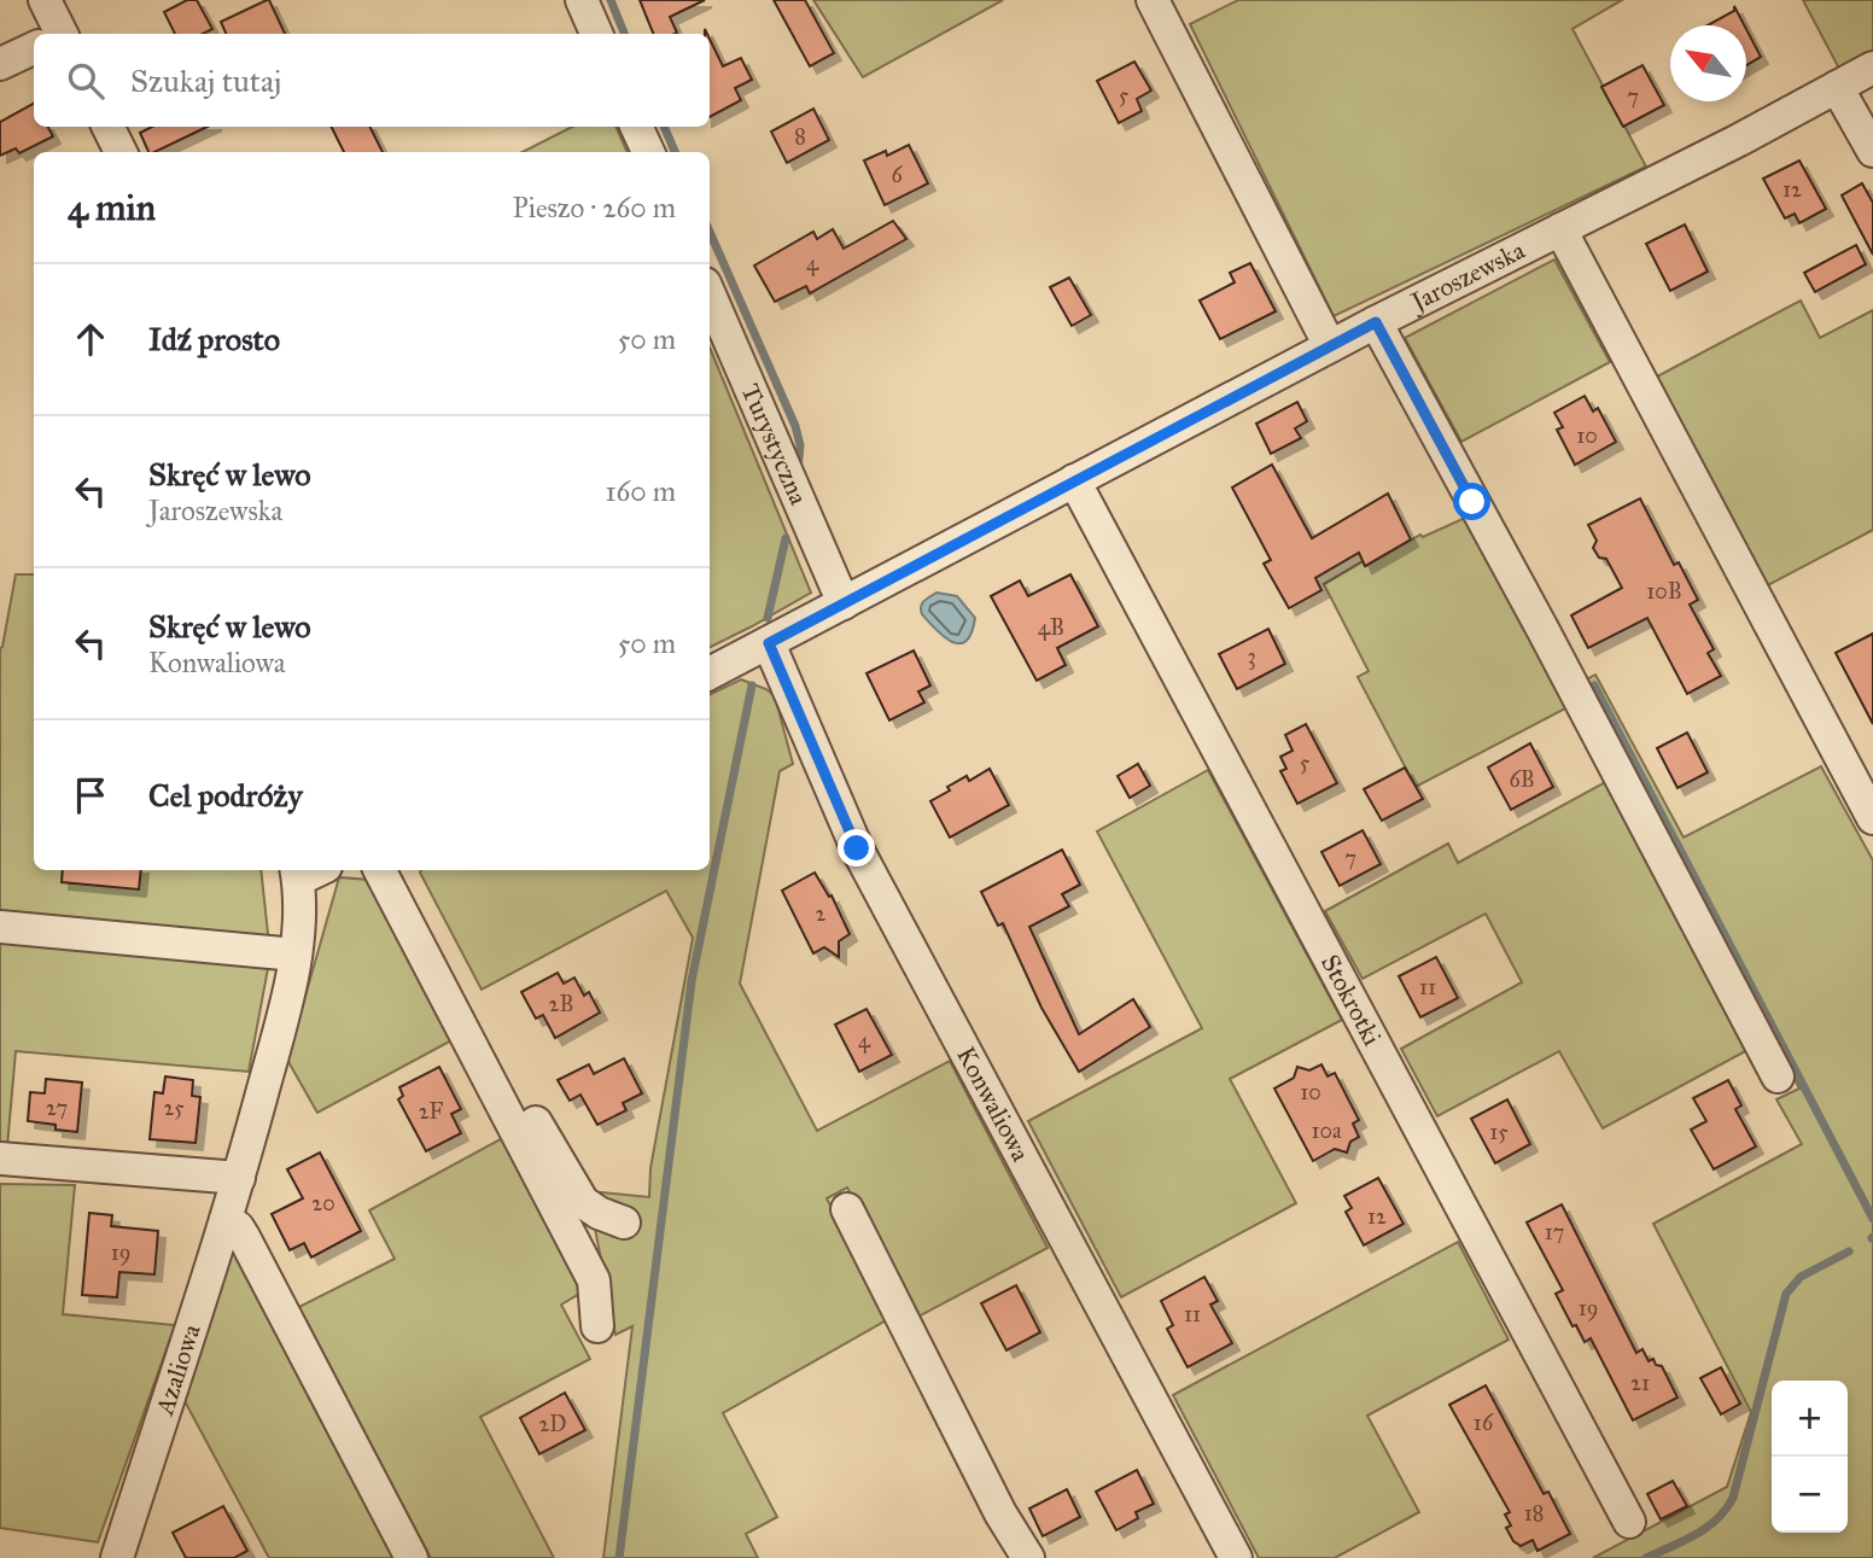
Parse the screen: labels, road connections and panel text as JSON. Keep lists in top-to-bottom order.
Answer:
{
  "streets": {
    "street": [
      "Jaroszewska",
      "Turystyczna",
      "Stokrotki",
      "Konwaliowa",
      "Azaliowa"
    ]
  },
  "crossings": [
    ["Jaroszewska", "Turystyczna"],
    ["Jaroszewska", "Stokrotki"],
    ["Jaroszewska", "Konwaliowa"]
  ],
  "house_numbers": [
    "5",
    "7",
    "8",
    "6",
    "12",
    "4",
    "10",
    "10B",
    "4B",
    "3",
    "5",
    "6B",
    "7",
    "2",
    "11",
    "2B",
    "4",
    "10",
    "27",
    "25",
    "2F",
    "10a",
    "15",
    "20",
    "12",
    "17",
    "19",
    "19",
    "11",
    "21",
    "16",
    "2D",
    "18"
  ],
  "north": "top left",
  "page": {
    "search": "Szukaj tutaj",
    "heading": ["4 min", "Pieszo · 260 m"],
    "list": [
      ["Idź prosto", "50 m"],
      ["Skręć w lewo", "Jaroszewska", "160 m"],
      ["Skręć w lewo", "Konwaliowa", "50 m"],
      "Cel podróży"
    ],
    "map_buttons": ["+", "−"]
  }
}
